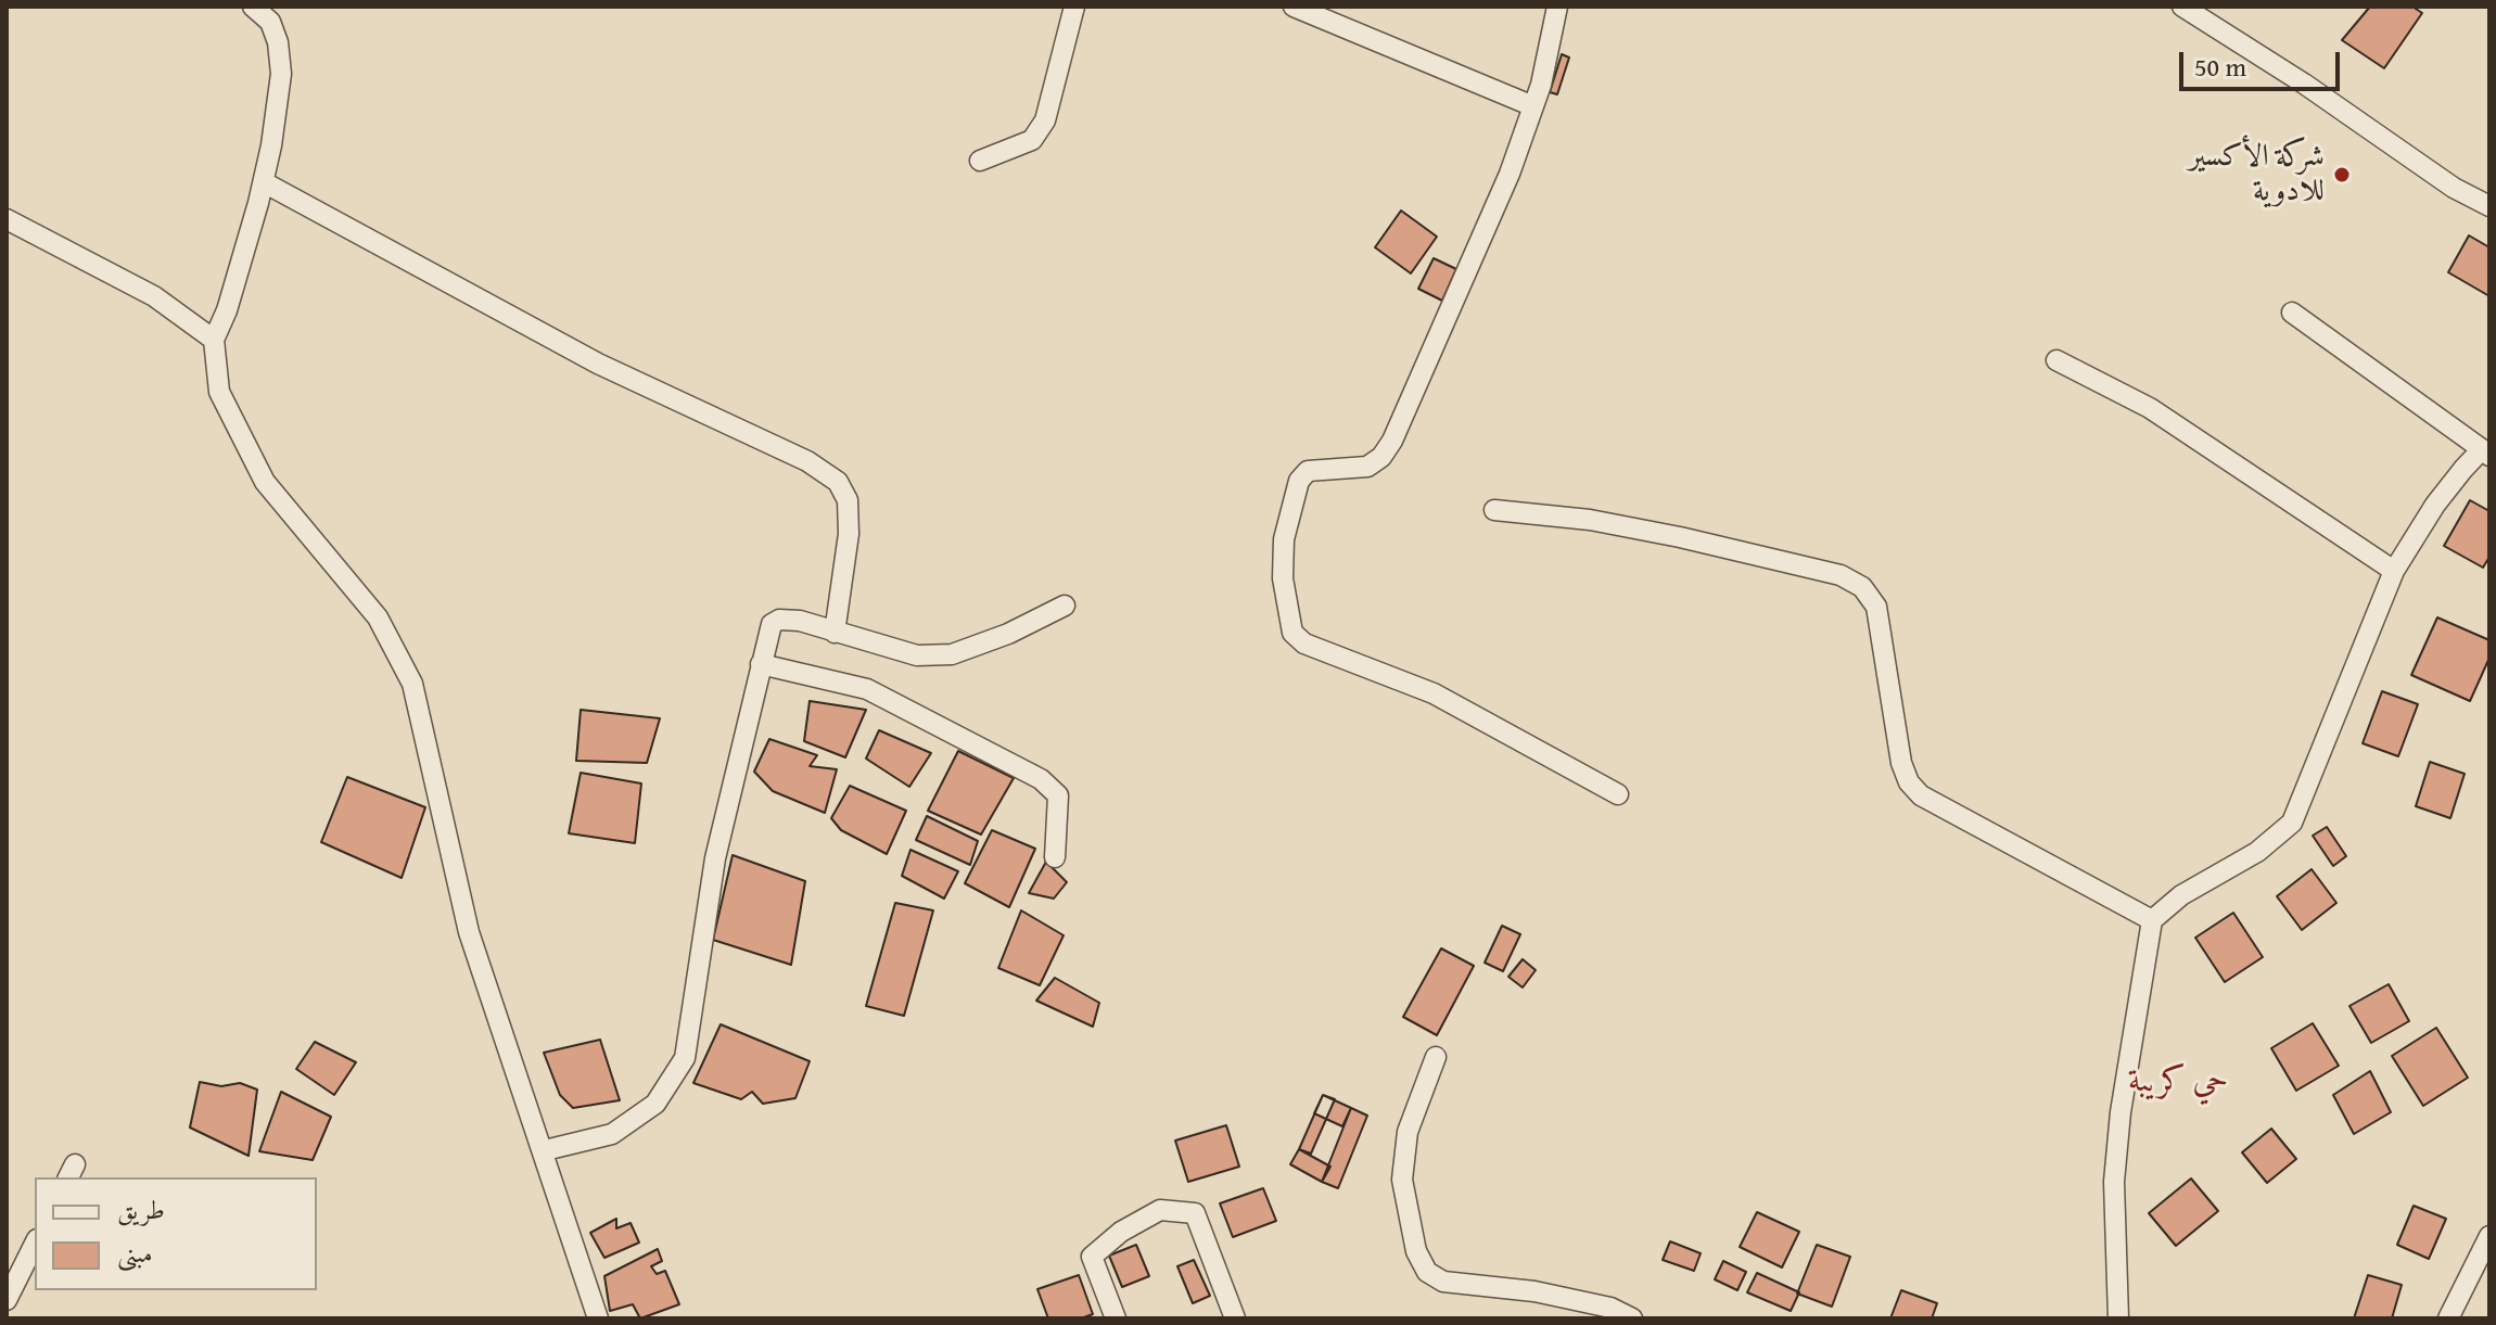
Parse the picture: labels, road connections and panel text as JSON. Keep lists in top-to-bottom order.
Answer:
{
  "districts": ["حي كريبة"],
  "places": ["شركة الأكسير للادوية"],
  "legend": ["طريق", "مبنى"],
  "scale_bar": "50 m"
}
